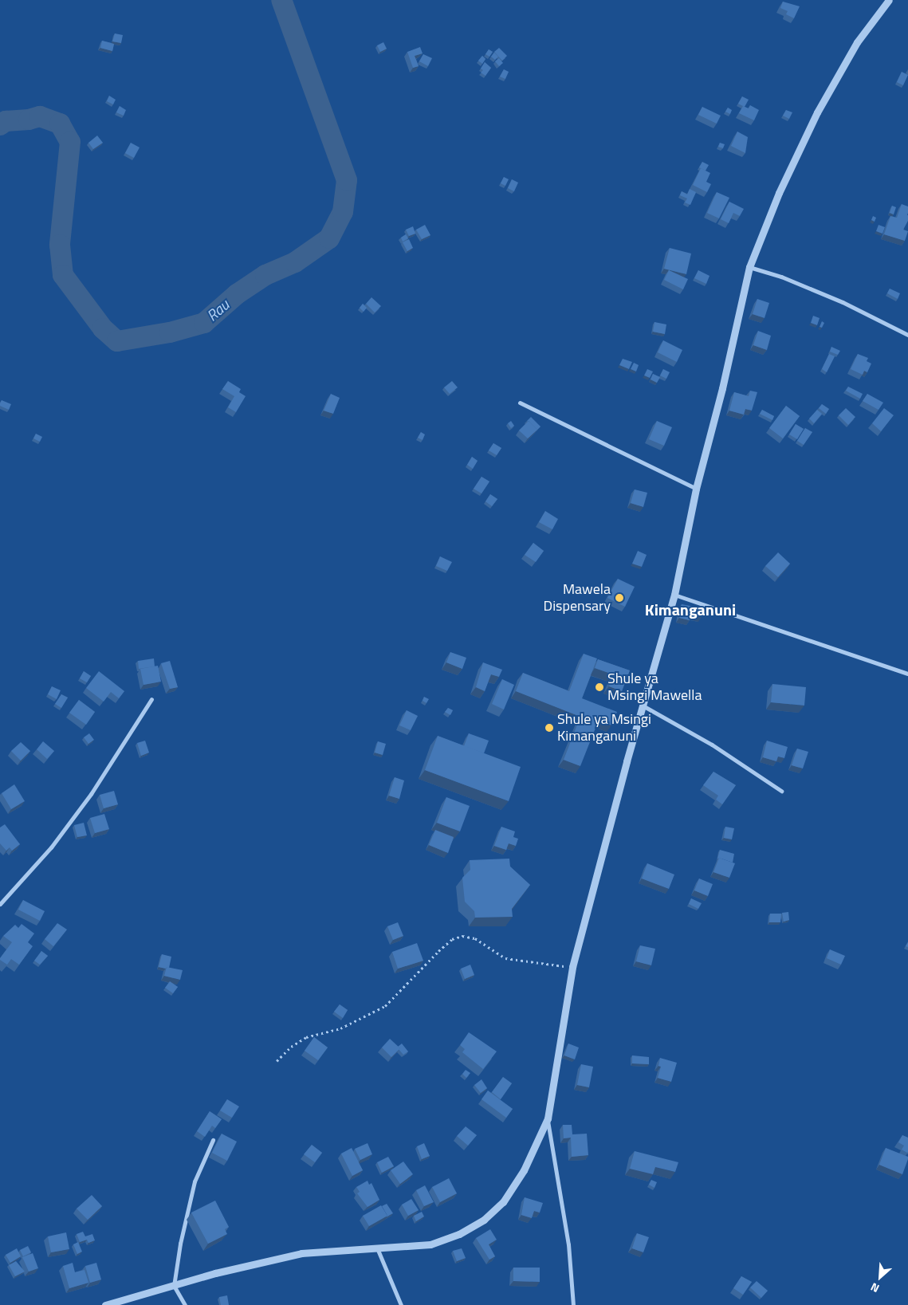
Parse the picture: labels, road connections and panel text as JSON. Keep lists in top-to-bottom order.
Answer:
{
  "districts": ["Kimanganuni"],
  "water": ["Rau"],
  "places": ["Mawela Dispensary", "Shule ya Msingi Mawella", "Shule ya Msingi Kimanganuni"],
  "north": "bottom left"
}
